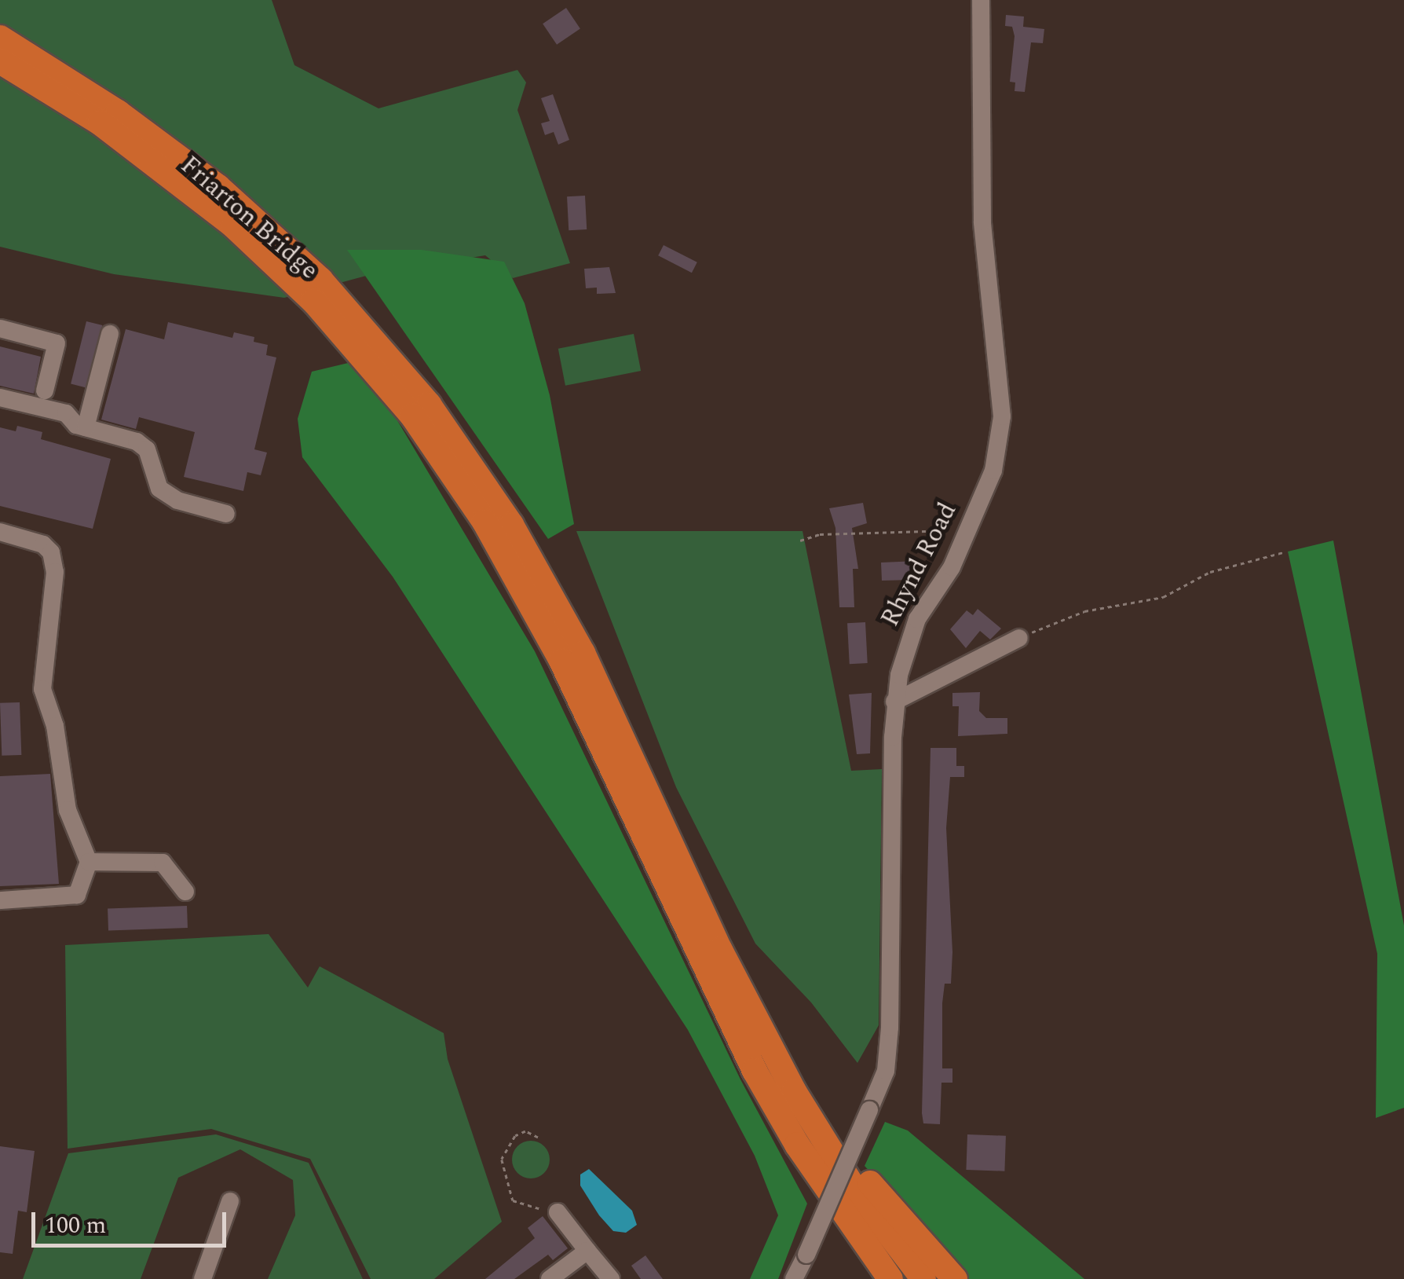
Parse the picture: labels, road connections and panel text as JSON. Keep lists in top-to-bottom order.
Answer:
{
  "streets": {
    "highway": ["Friarton Bridge"],
    "street": ["Rhynd Road"]
  },
  "scale_bar": "100 m"
}
